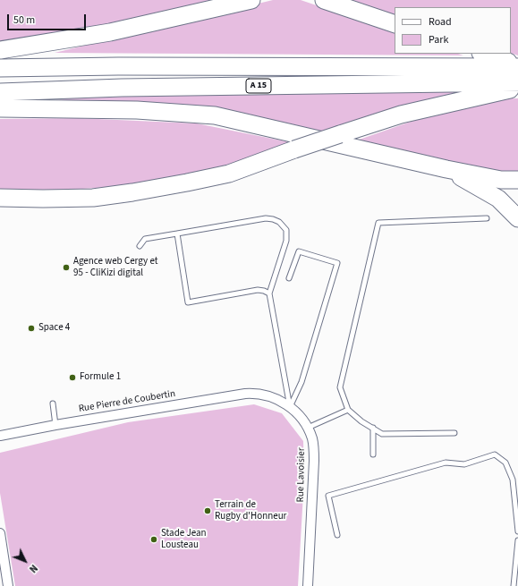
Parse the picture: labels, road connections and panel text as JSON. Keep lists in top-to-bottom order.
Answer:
{
  "streets": {
    "highway": ["A 15"],
    "street": ["Rue Pierre de Coubertin", "Rue Lavoisier"]
  },
  "crossings": [
    ["Rue Pierre de Coubertin", "Rue Lavoisier"]
  ],
  "places": [
    "Agence web Cergy et 95 - CliKizi digital",
    "Space 4",
    "Formule 1",
    "Terrain de Rugby d'Honneur",
    "Stade Jean Lousteau"
  ],
  "legend": ["Road", "Park"],
  "scale_bar": "50 m",
  "north": "bottom right"
}
